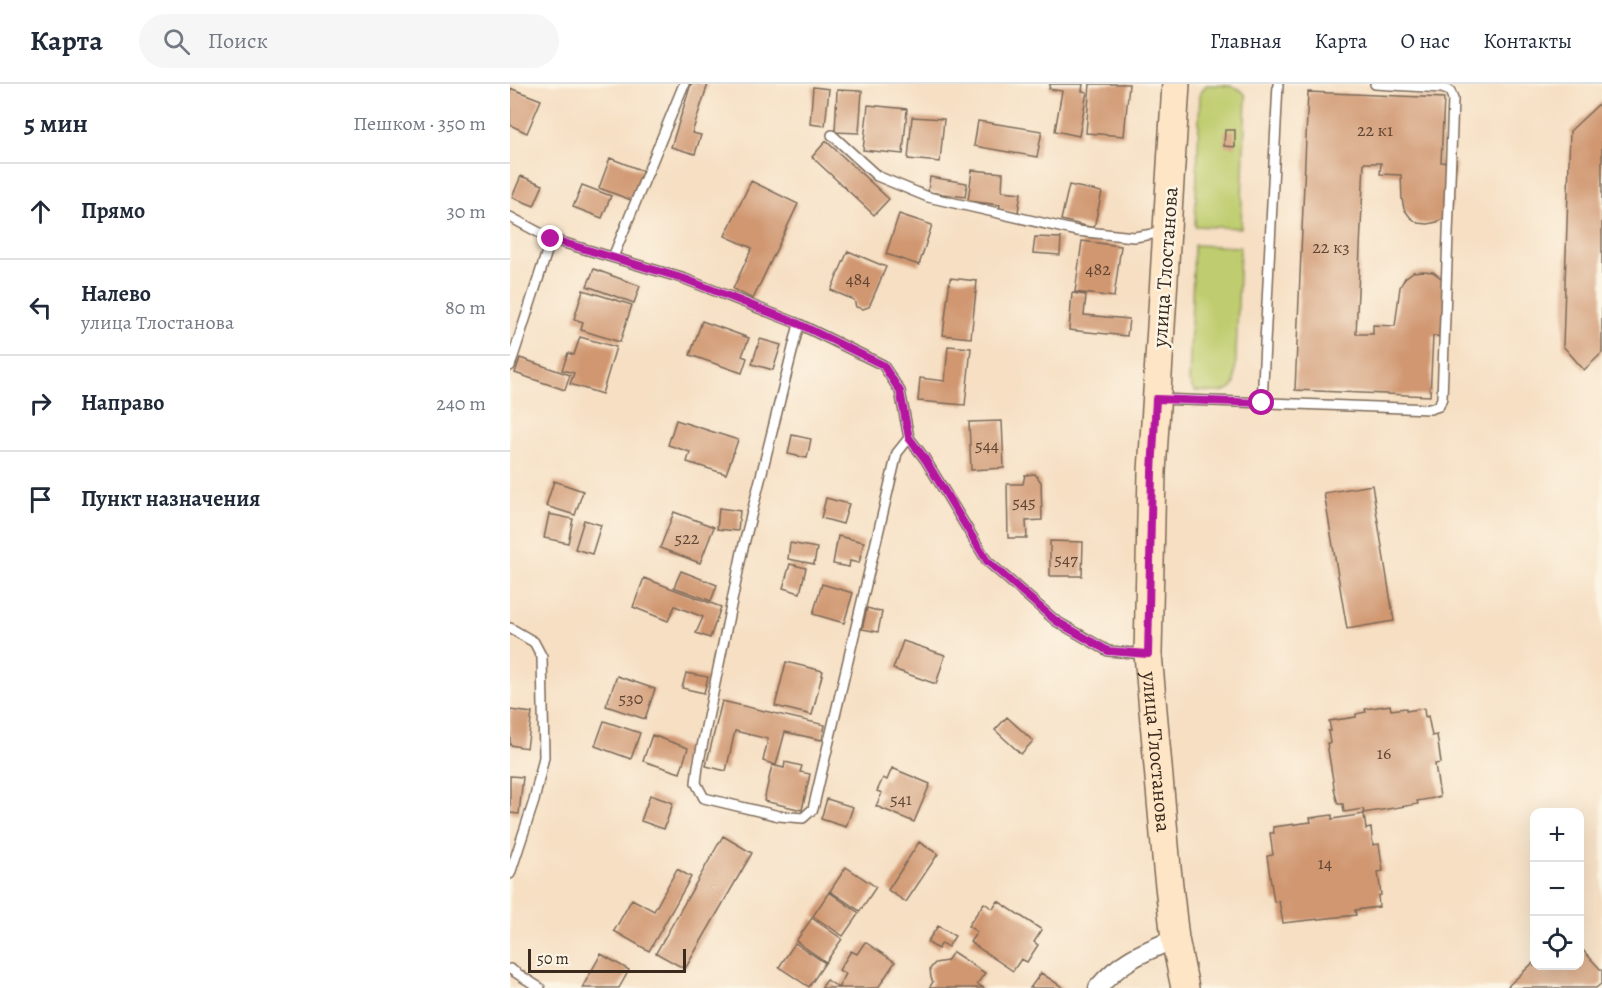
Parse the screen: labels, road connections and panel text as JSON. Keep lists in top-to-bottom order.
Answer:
{
  "streets": {
    "main road": ["улица Тлостанова"]
  },
  "house_numbers": [
    "22 к1",
    "22 к3",
    "482",
    "484",
    "544",
    "545",
    "522",
    "547",
    "530",
    "16",
    "541",
    "14"
  ],
  "scale_bar": "50 m",
  "page": {
    "header": "Карта",
    "search": "Поиск",
    "nav": [
      "Главная",
      "Карта",
      "О нас",
      "Контакты"
    ],
    "heading": ["5 мин", "Пешком · 350 m"],
    "list": [
      ["Прямо", "30 m"],
      ["Налево", "улица Тлостанова", "80 m"],
      ["Направо", "240 m"],
      "Пункт назначения"
    ],
    "map_buttons": ["+", "−"],
    "scale": "50 m"
  }
}
